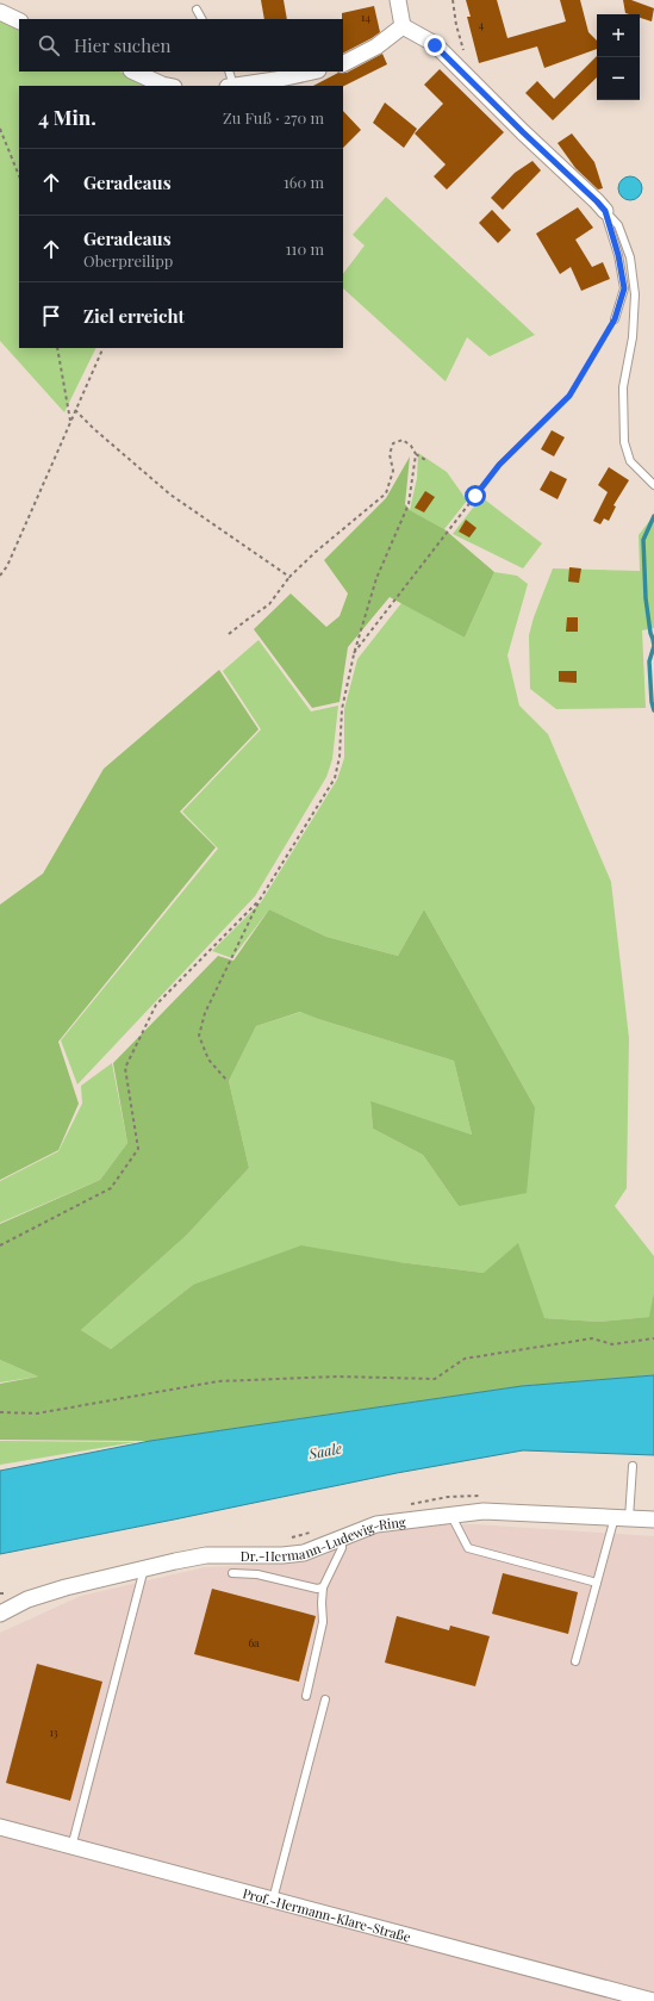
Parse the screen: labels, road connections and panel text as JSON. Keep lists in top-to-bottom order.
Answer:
{
  "streets": {
    "street": ["Dr.-Hermann-Ludewig-Ring", "Prof.-Hermann-Klare-Straße"]
  },
  "water": ["Saale"],
  "house_numbers": [
    "14",
    "4",
    "6a",
    "13"
  ],
  "page": {
    "map_buttons": ["+", "−"],
    "search": "Hier suchen",
    "heading": ["4 Min.", "Zu Fuß · 270 m"],
    "list": [
      ["Geradeaus", "160 m"],
      ["Geradeaus", "Oberpreilipp", "110 m"],
      "Ziel erreicht"
    ]
  }
}
